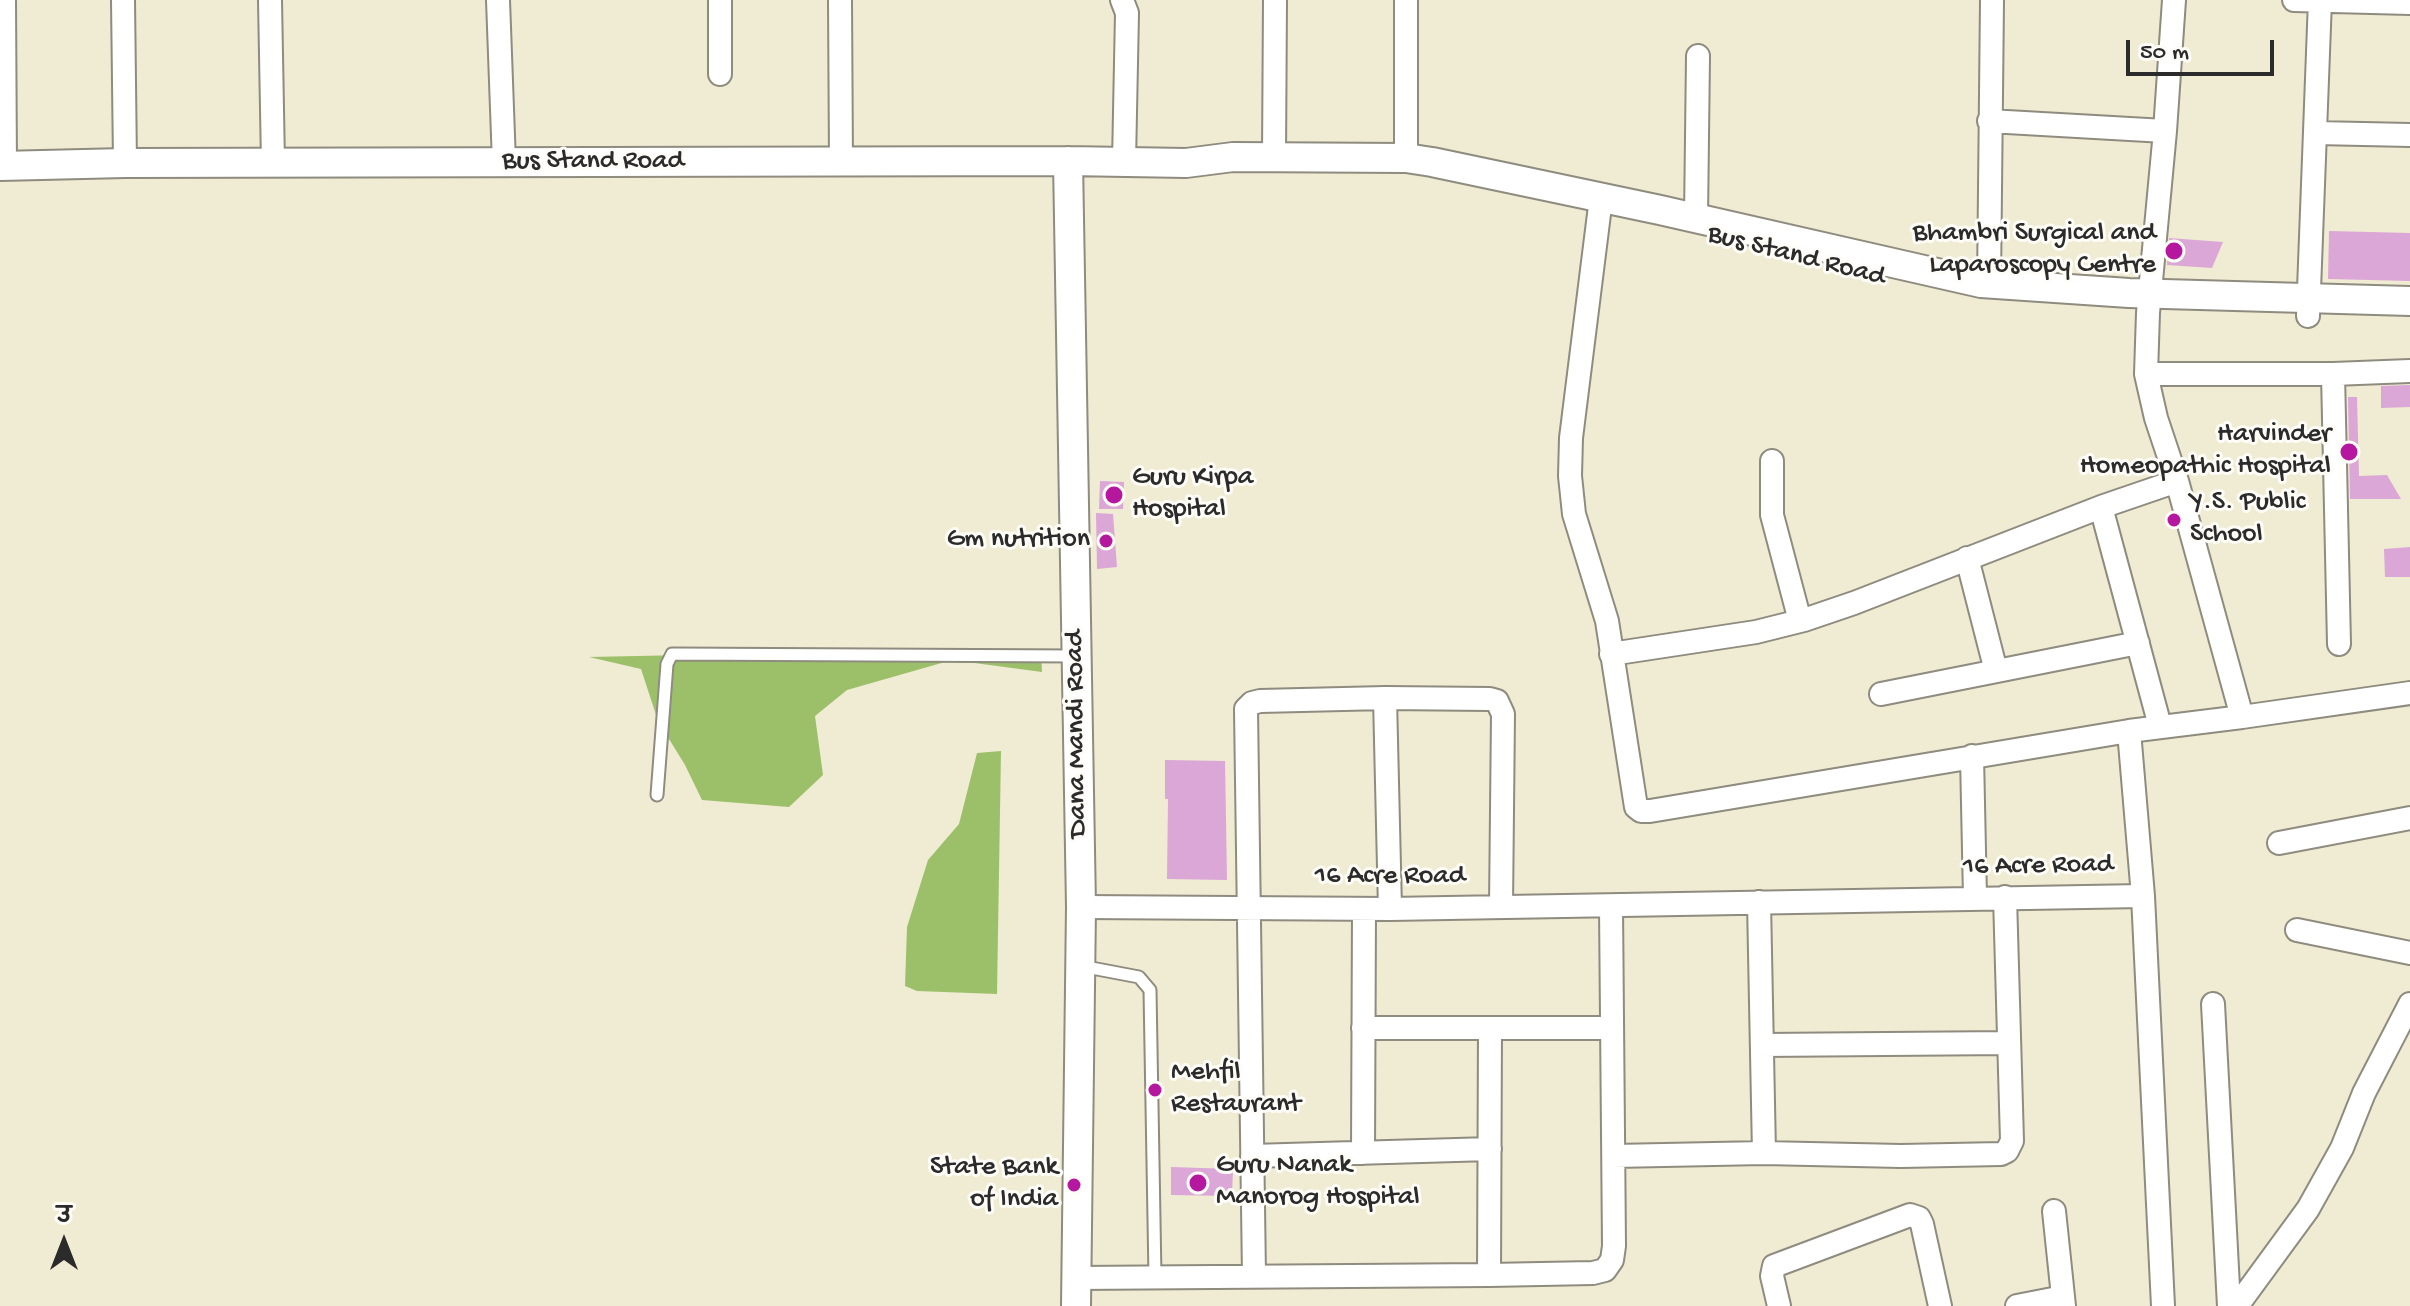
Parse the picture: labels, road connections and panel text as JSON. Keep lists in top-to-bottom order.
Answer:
{
  "streets": {
    "street": ["Bus Stand Road", "Dana Mandi Road", "16 Acre Road"]
  },
  "crossings": [
    ["Bus Stand Road", "Dana Mandi Road"],
    ["Dana Mandi Road", "16 Acre Road"]
  ],
  "places": [
    "Bhambri Surgical and Laparoscopy Centre",
    "Harvinder Homeopathic Hospital",
    "Guru Kirpa Hospital",
    "Y.S. Public School",
    "Gm nutrition",
    "Mehfil Restaurant",
    "Guru Nanak Manorog Hospital",
    "State Bank of India"
  ],
  "scale_bar": "50 m",
  "north": "top"
}
